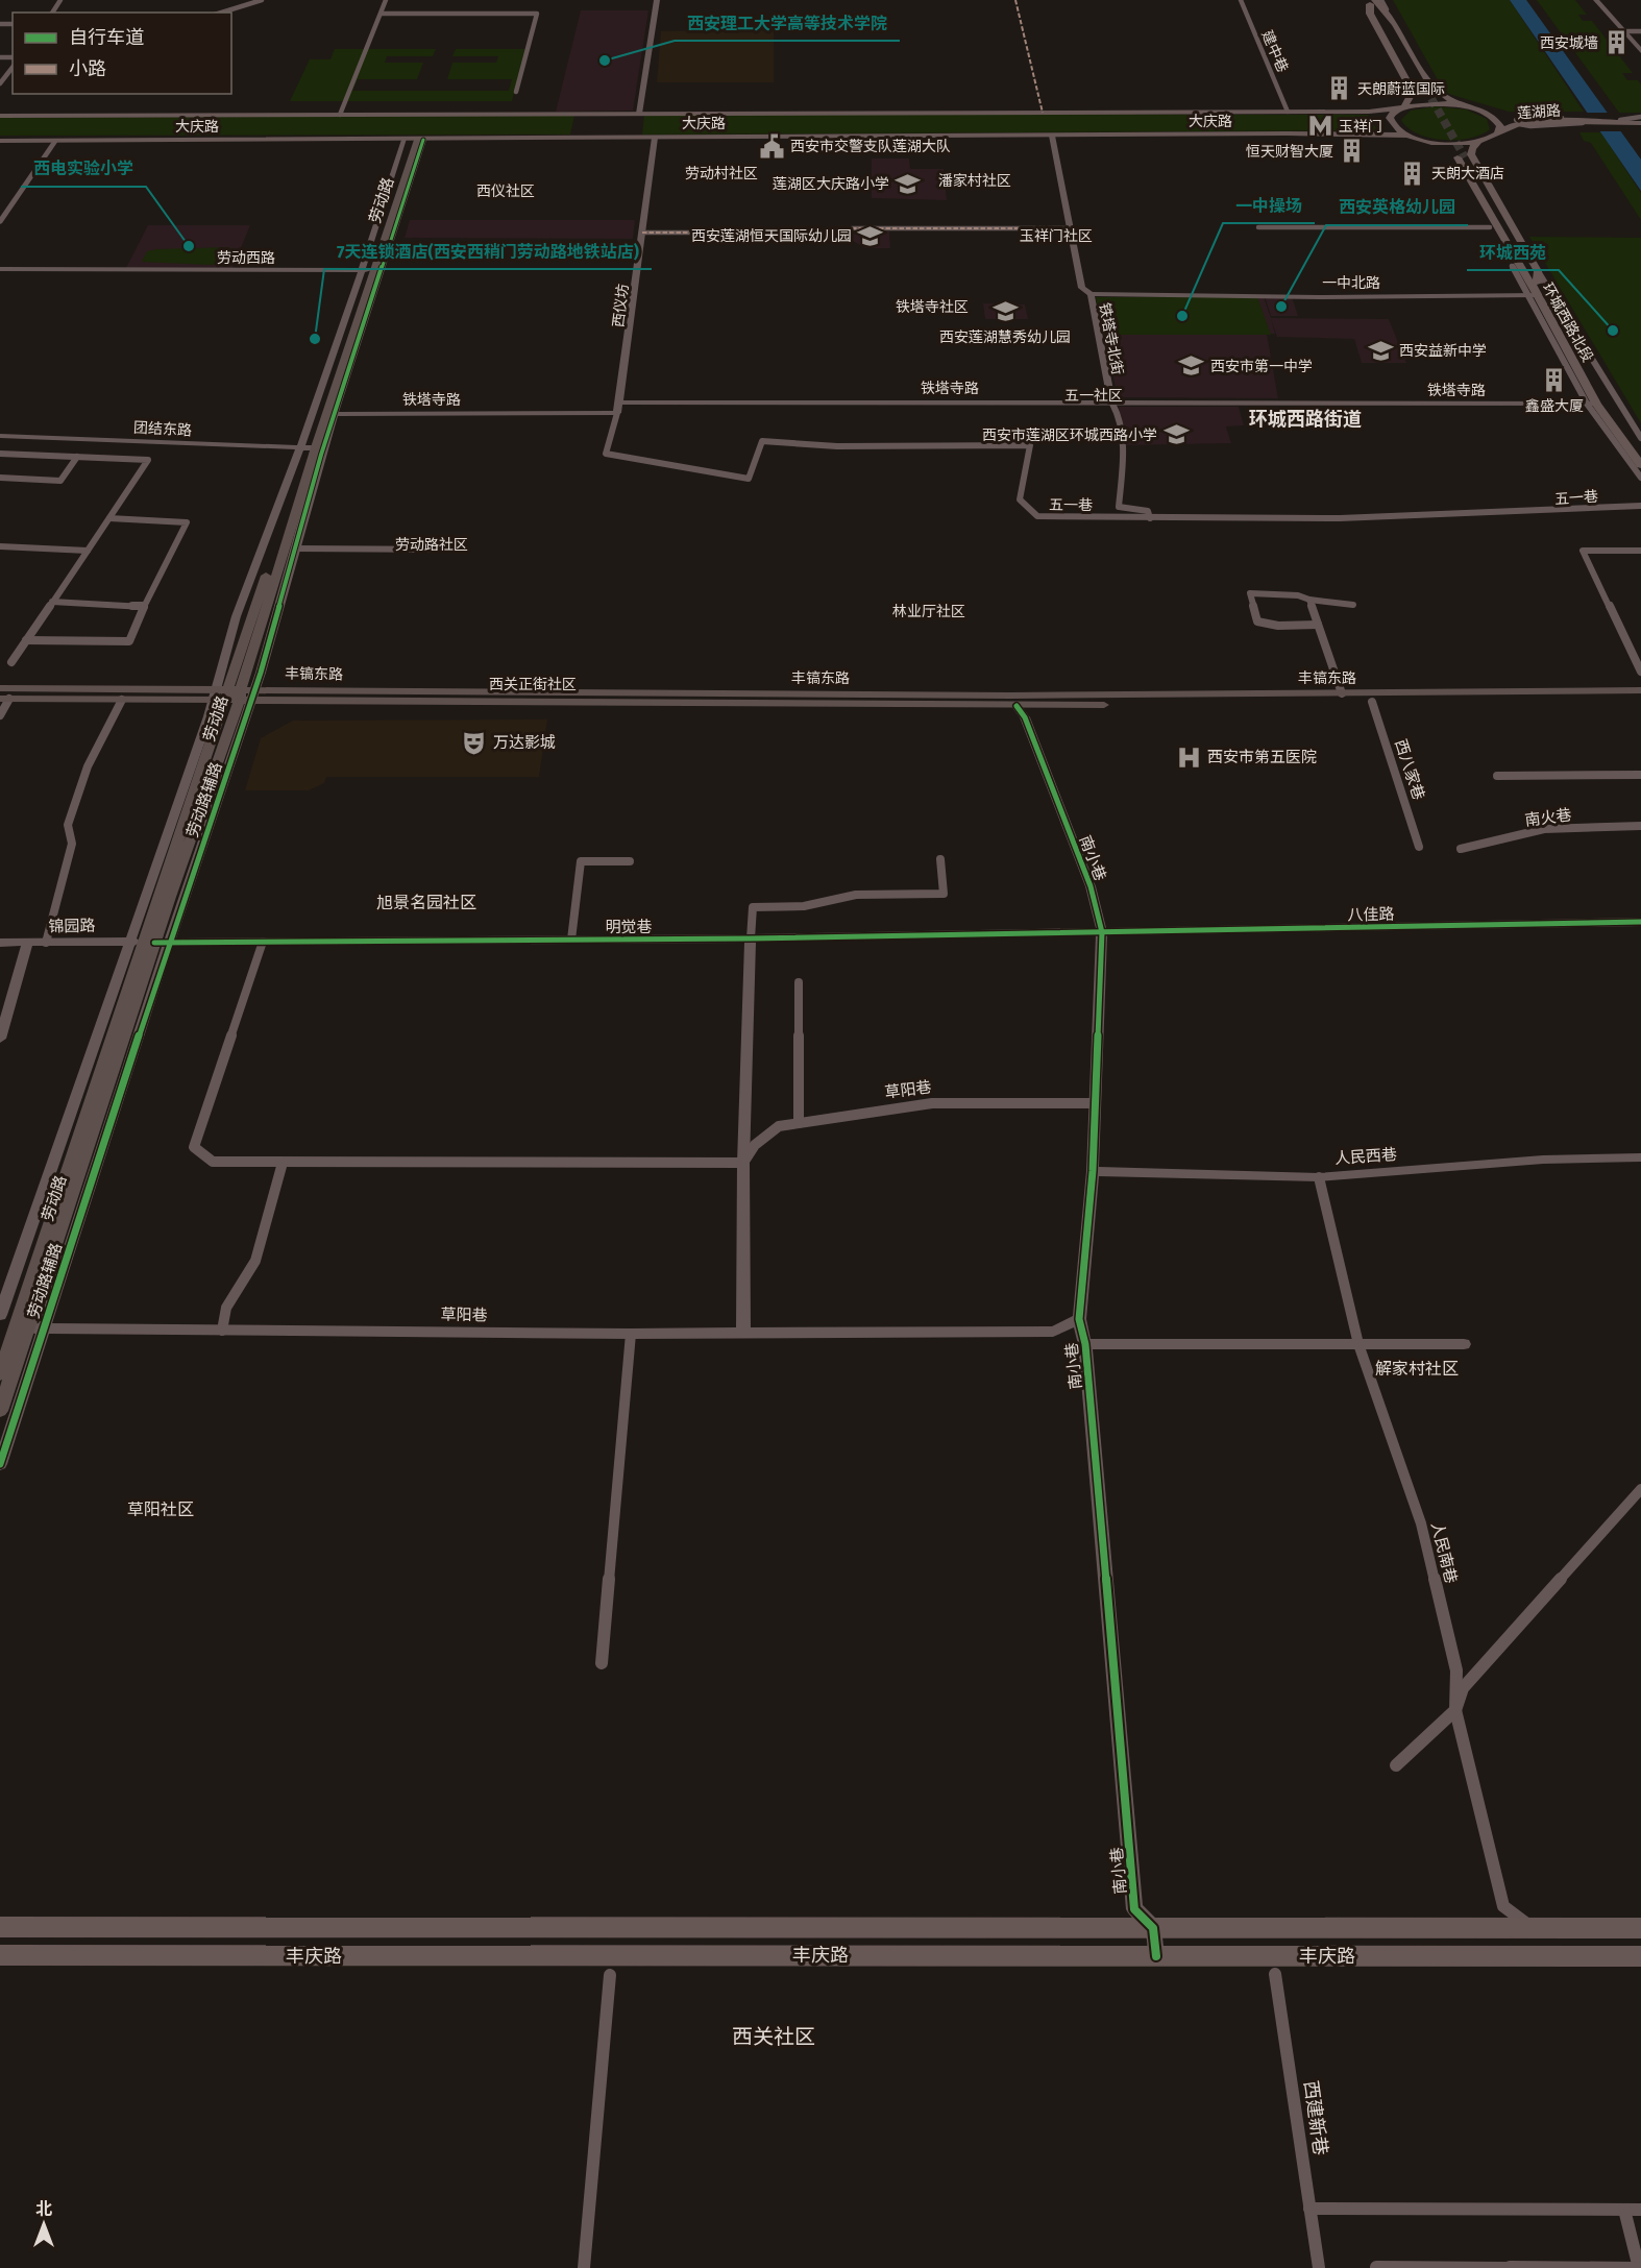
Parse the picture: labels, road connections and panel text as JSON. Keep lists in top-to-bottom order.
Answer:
{
  "streets": {
    "main road": [
      "莲湖路",
      "大庆路",
      "劳动路",
      "环城西路北段",
      "丰镐东路",
      "丰庆路"
    ],
    "street": [
      "建中巷",
      "劳动西路",
      "一中北路",
      "西仪坊",
      "铁塔寺北街",
      "铁塔寺路",
      "团结东路",
      "五一巷",
      "西八家巷",
      "劳动路辅路",
      "南火巷",
      "南小巷",
      "八佳路",
      "锦园路",
      "明觉巷",
      "草阳巷",
      "人民西巷",
      "人民南巷",
      "西建新巷"
    ]
  },
  "crossings": [
    ["建中巷", "大庆路"],
    ["大庆路", "劳动路"],
    ["大庆路", "西仪坊"],
    ["大庆路", "铁塔寺北街"],
    ["劳动路", "劳动西路"],
    ["劳动路", "铁塔寺路"],
    ["劳动路", "团结东路"],
    ["劳动路", "丰镐东路"],
    ["劳动路", "劳动路辅路"],
    ["劳动路", "锦园路"],
    ["劳动路", "明觉巷"],
    ["劳动路", "草阳巷"],
    ["一中北路", "环城西路北段"],
    ["一中北路", "铁塔寺北街"],
    ["西仪坊", "铁塔寺路"],
    ["环城西路北段", "铁塔寺路"],
    ["铁塔寺北街", "铁塔寺路"],
    ["铁塔寺路", "五一巷"],
    ["团结东路", "劳动路辅路"],
    ["丰镐东路", "西八家巷"],
    ["丰镐东路", "劳动路辅路"],
    ["丰镐东路", "南小巷"],
    ["劳动路辅路", "锦园路"],
    ["劳动路辅路", "明觉巷"],
    ["劳动路辅路", "草阳巷"],
    ["南小巷", "八佳路"],
    ["南小巷", "明觉巷"],
    ["南小巷", "草阳巷"],
    ["南小巷", "人民西巷"],
    ["南小巷", "丰庆路"],
    ["八佳路", "明觉巷"],
    ["锦园路", "明觉巷"],
    ["人民西巷", "人民南巷"],
    ["人民南巷", "丰庆路"]
  ],
  "districts": [
    "劳动村社区",
    "潘家村社区",
    "西仪社区",
    "玉祥门社区",
    "铁塔寺社区",
    "五一社区",
    "环城西路街道",
    "劳动路社区",
    "林业厅社区",
    "西关正街社区",
    "旭景名园社区",
    "解家村社区",
    "草阳社区",
    "西关社区"
  ],
  "places": {
    "building": [
      "西安城墙",
      "天朗蔚蓝国际",
      "恒天财智大厦",
      "天朗大酒店",
      "鑫盛大厦"
    ],
    "other": [
      "西安理工大学高等技术学院",
      "西电实验小学",
      "西安英格幼儿园",
      "一中操场",
      "环城西苑",
      "7天连锁酒店(西安西稍门劳动路地铁站店)"
    ],
    "metro station": ["玉祥门"],
    "public building": ["西安市交警支队莲湖大队"],
    "school or university": [
      "莲湖区大庆路小学",
      "西安莲湖恒天国际幼儿园",
      "西安莲湖慧秀幼儿园",
      "西安益新中学",
      "西安市第一中学",
      "西安市莲湖区环城西路小学"
    ],
    "theatre": ["万达影城"],
    "hospital": ["西安市第五医院"]
  },
  "legend": ["自行车道", "小路"],
  "north": "top"
}
